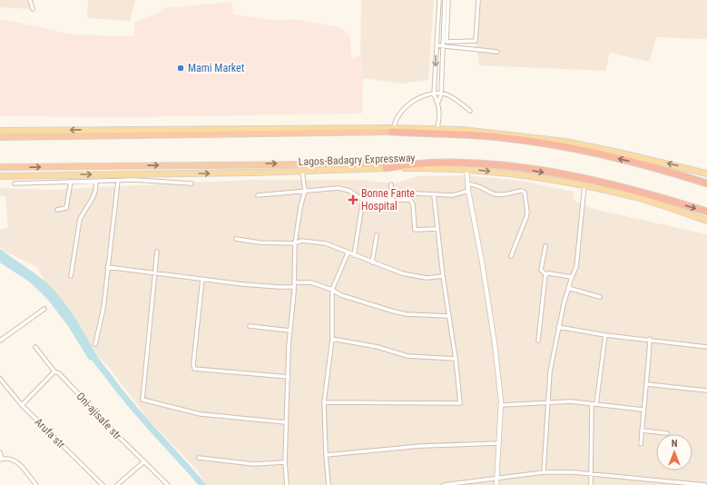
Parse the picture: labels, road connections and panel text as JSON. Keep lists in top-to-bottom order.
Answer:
{
  "streets": {
    "highway": ["Lagos-Badagry Expressway"],
    "street": ["Oni-ajisafe str", "Arufa str"]
  },
  "places": {
    "other": ["Mami Market"],
    "health": ["Bonne Fante Hospital"]
  },
  "north": "top"
}
